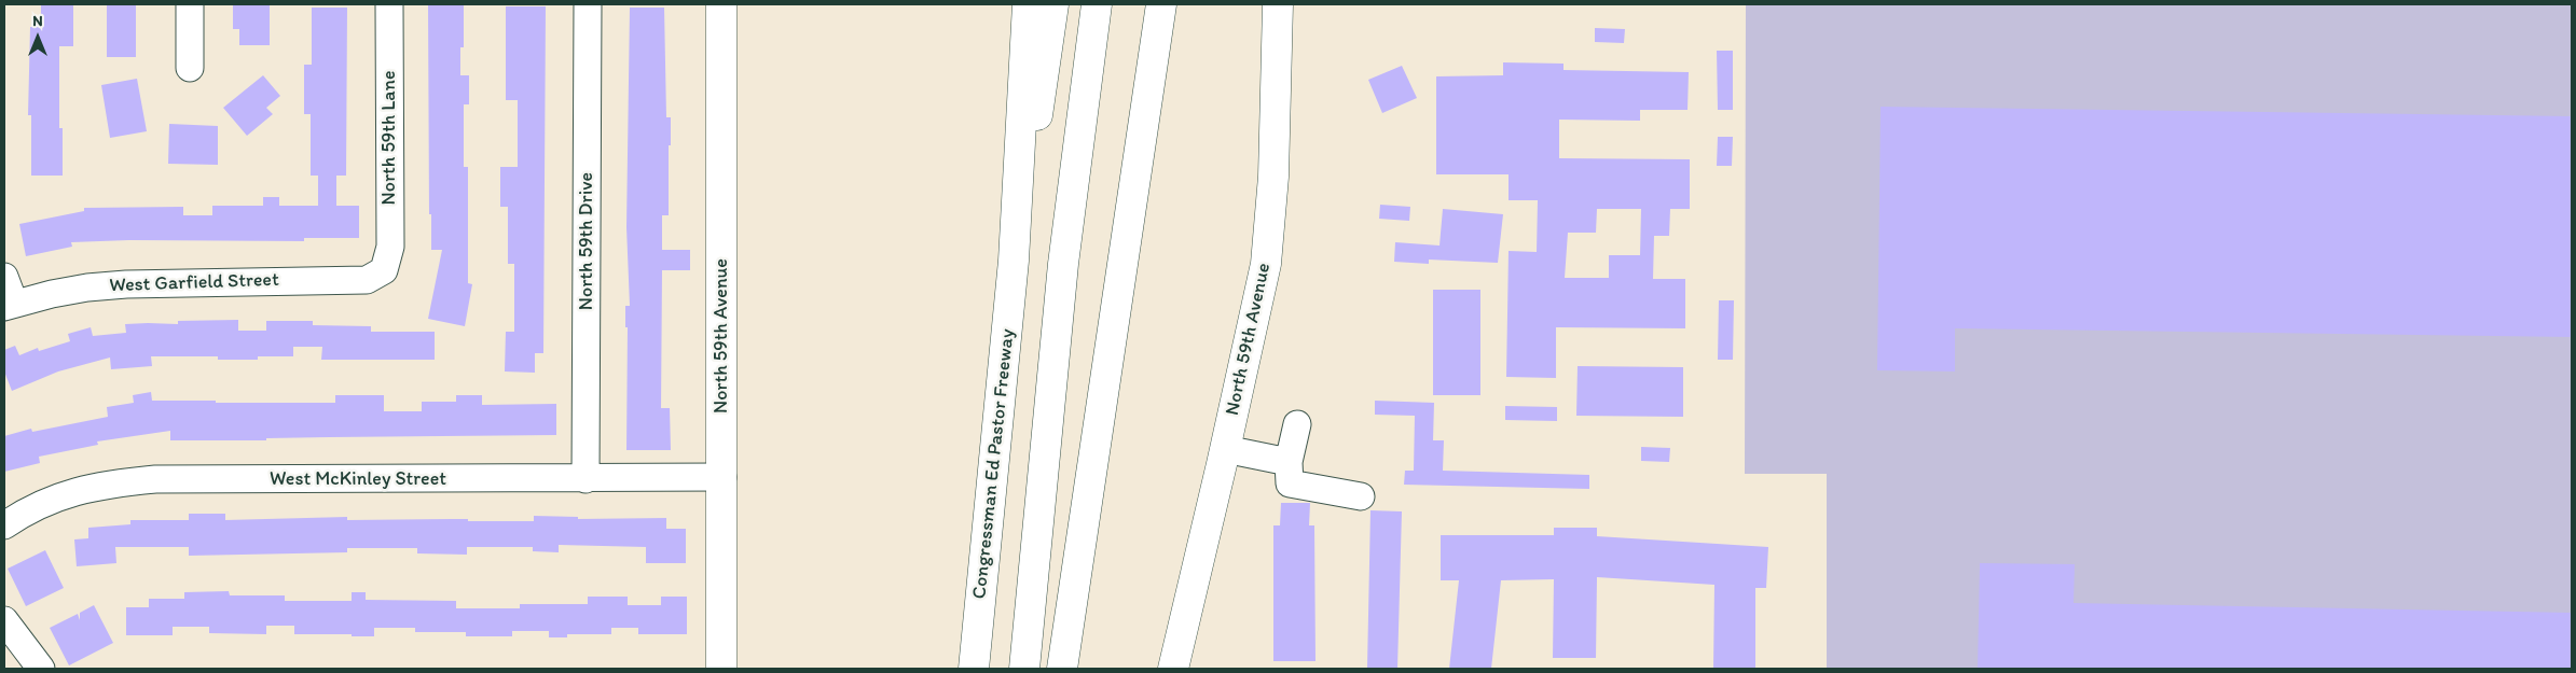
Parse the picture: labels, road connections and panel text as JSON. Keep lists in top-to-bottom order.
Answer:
{
  "streets": {
    "main road": ["North 59th Avenue", "Congressman Ed Pastor Freeway"],
    "street": [
      "North 59th Lane",
      "North 59th Drive",
      "West Garfield Street",
      "West McKinley Street"
    ]
  },
  "crossings": [
    ["North 59th Lane", "West Garfield Street"],
    ["North 59th Drive", "West McKinley Street"],
    ["North 59th Avenue", "West McKinley Street"]
  ],
  "north": "top"
}
